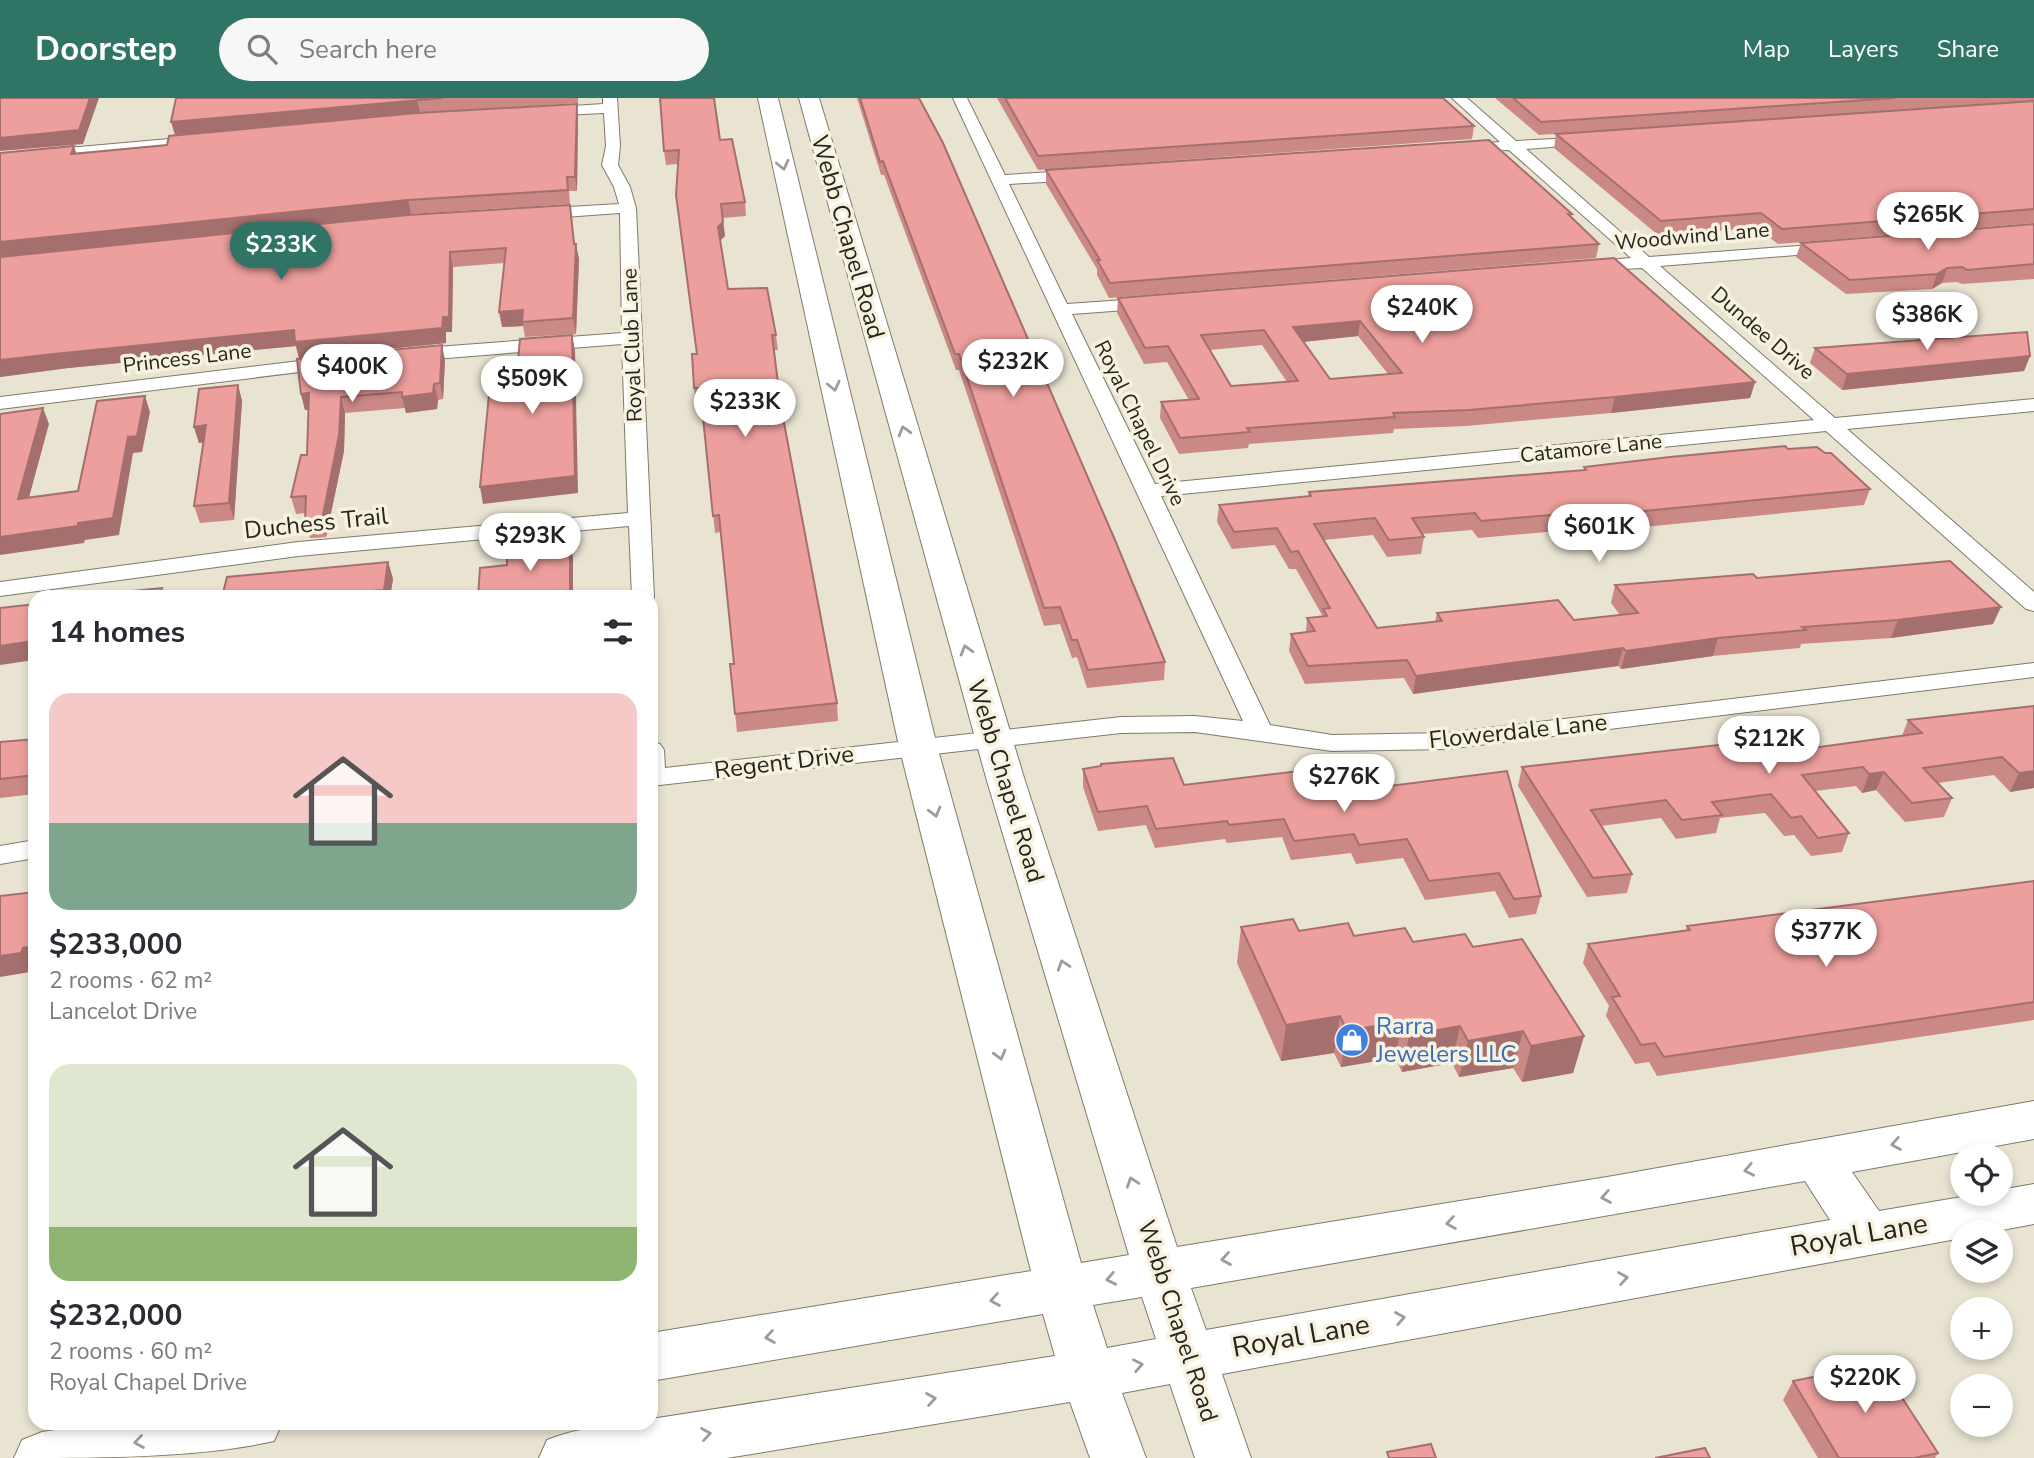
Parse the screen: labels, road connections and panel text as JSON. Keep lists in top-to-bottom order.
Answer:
{
  "streets": {
    "main road": ["Webb Chapel Road", "Royal Lane"],
    "street": [
      "Woodwind Lane",
      "Dundee Drive",
      "Royal Club Lane",
      "Princess Lane",
      "Royal Chapel Drive",
      "Catamore Lane",
      "Duchess Trail",
      "Flowerdale Lane",
      "Regent Drive"
    ]
  },
  "crossings": [
    ["Woodwind Lane", "Dundee Drive"],
    ["Webb Chapel Road", "Flowerdale Lane"],
    ["Webb Chapel Road", "Regent Drive"],
    ["Webb Chapel Road", "Royal Lane"],
    ["Dundee Drive", "Catamore Lane"],
    ["Royal Club Lane", "Duchess Trail"],
    ["Royal Chapel Drive", "Catamore Lane"],
    ["Royal Chapel Drive", "Flowerdale Lane"],
    ["Flowerdale Lane", "Regent Drive"]
  ],
  "places": {
    "shop": ["Rarra Jewelers LLC"]
  },
  "page": {
    "header": "Doorstep",
    "search": "Search here",
    "nav": ["Map", "Layers", "Share"],
    "price": [
      "$265K",
      "$233K",
      "$240K",
      "$386K",
      "$232K",
      "$400K",
      "$509K",
      "$233K",
      "$601K",
      "$293K",
      "$212K",
      "$276K",
      "$377K",
      "$220K"
    ],
    "heading": "14 homes",
    "list": [
      {
        "name": "$233,000",
        "note": "2 rooms · 62 m² · Lancelot Drive"
      },
      {
        "name": "$232,000",
        "note": "2 rooms · 60 m² · Royal Chapel Drive"
      }
    ],
    "map_buttons": ["+", "−"]
  }
}
